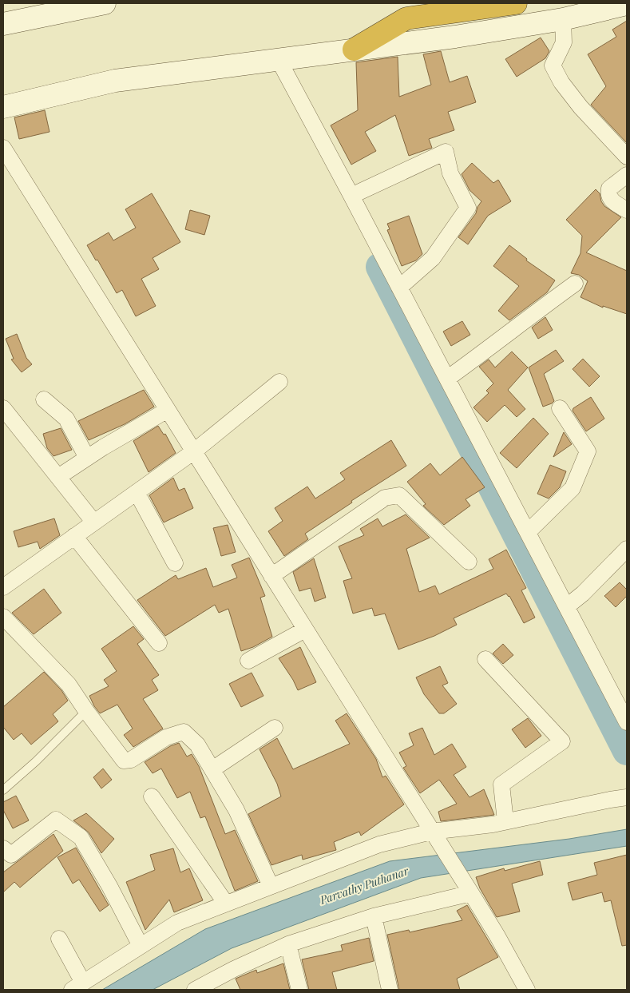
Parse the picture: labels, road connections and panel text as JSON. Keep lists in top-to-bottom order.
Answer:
{
  "water": ["Parvathy Puthanar"]
}
